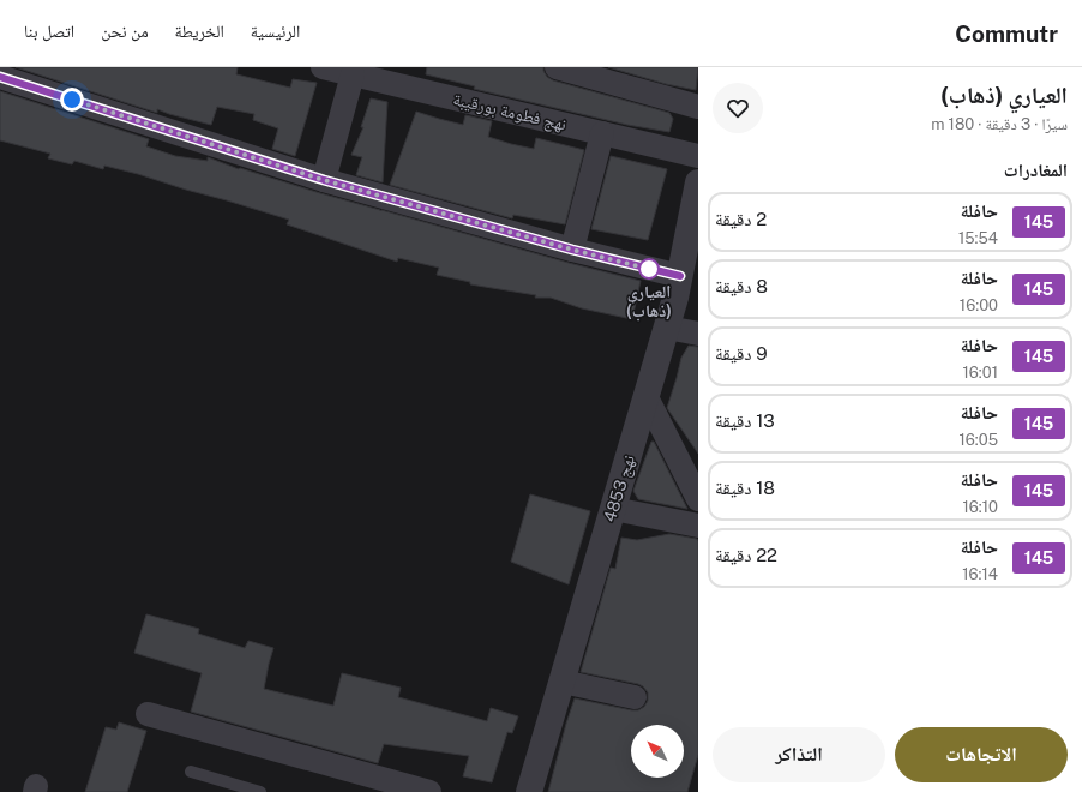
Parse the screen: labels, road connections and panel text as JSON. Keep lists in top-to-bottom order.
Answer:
{
  "streets": {
    "street": ["نهج فطومة بورقيبة", "نهج 4853"]
  },
  "places": ["العياري (ذهاب)"],
  "lines": ["bus line 145"],
  "north": "top left",
  "page": {
    "header": "Commutr",
    "nav": [
      "الرئيسية",
      "الخريطة",
      "من نحن",
      "اتصل بنا"
    ],
    "heading": [
      ["العياري (ذهاب)", "سيرًا · 3 دقيقة · 180 m"],
      "المغادرات"
    ],
    "list": [
      {
        "mark": "145",
        "name": "حافلة",
        "note": "15:54",
        "value": "2 دقيقة"
      },
      {
        "mark": "145",
        "name": "حافلة",
        "note": "16:00",
        "value": "8 دقيقة"
      },
      {
        "mark": "145",
        "name": "حافلة",
        "note": "16:01",
        "value": "9 دقيقة"
      },
      {
        "mark": "145",
        "name": "حافلة",
        "note": "16:05",
        "value": "13 دقيقة"
      },
      {
        "mark": "145",
        "name": "حافلة",
        "note": "16:10",
        "value": "18 دقيقة"
      },
      {
        "mark": "145",
        "name": "حافلة",
        "note": "16:14",
        "value": "22 دقيقة"
      }
    ],
    "buttons": ["الاتجاهات", "التذاكر"]
  }
}
